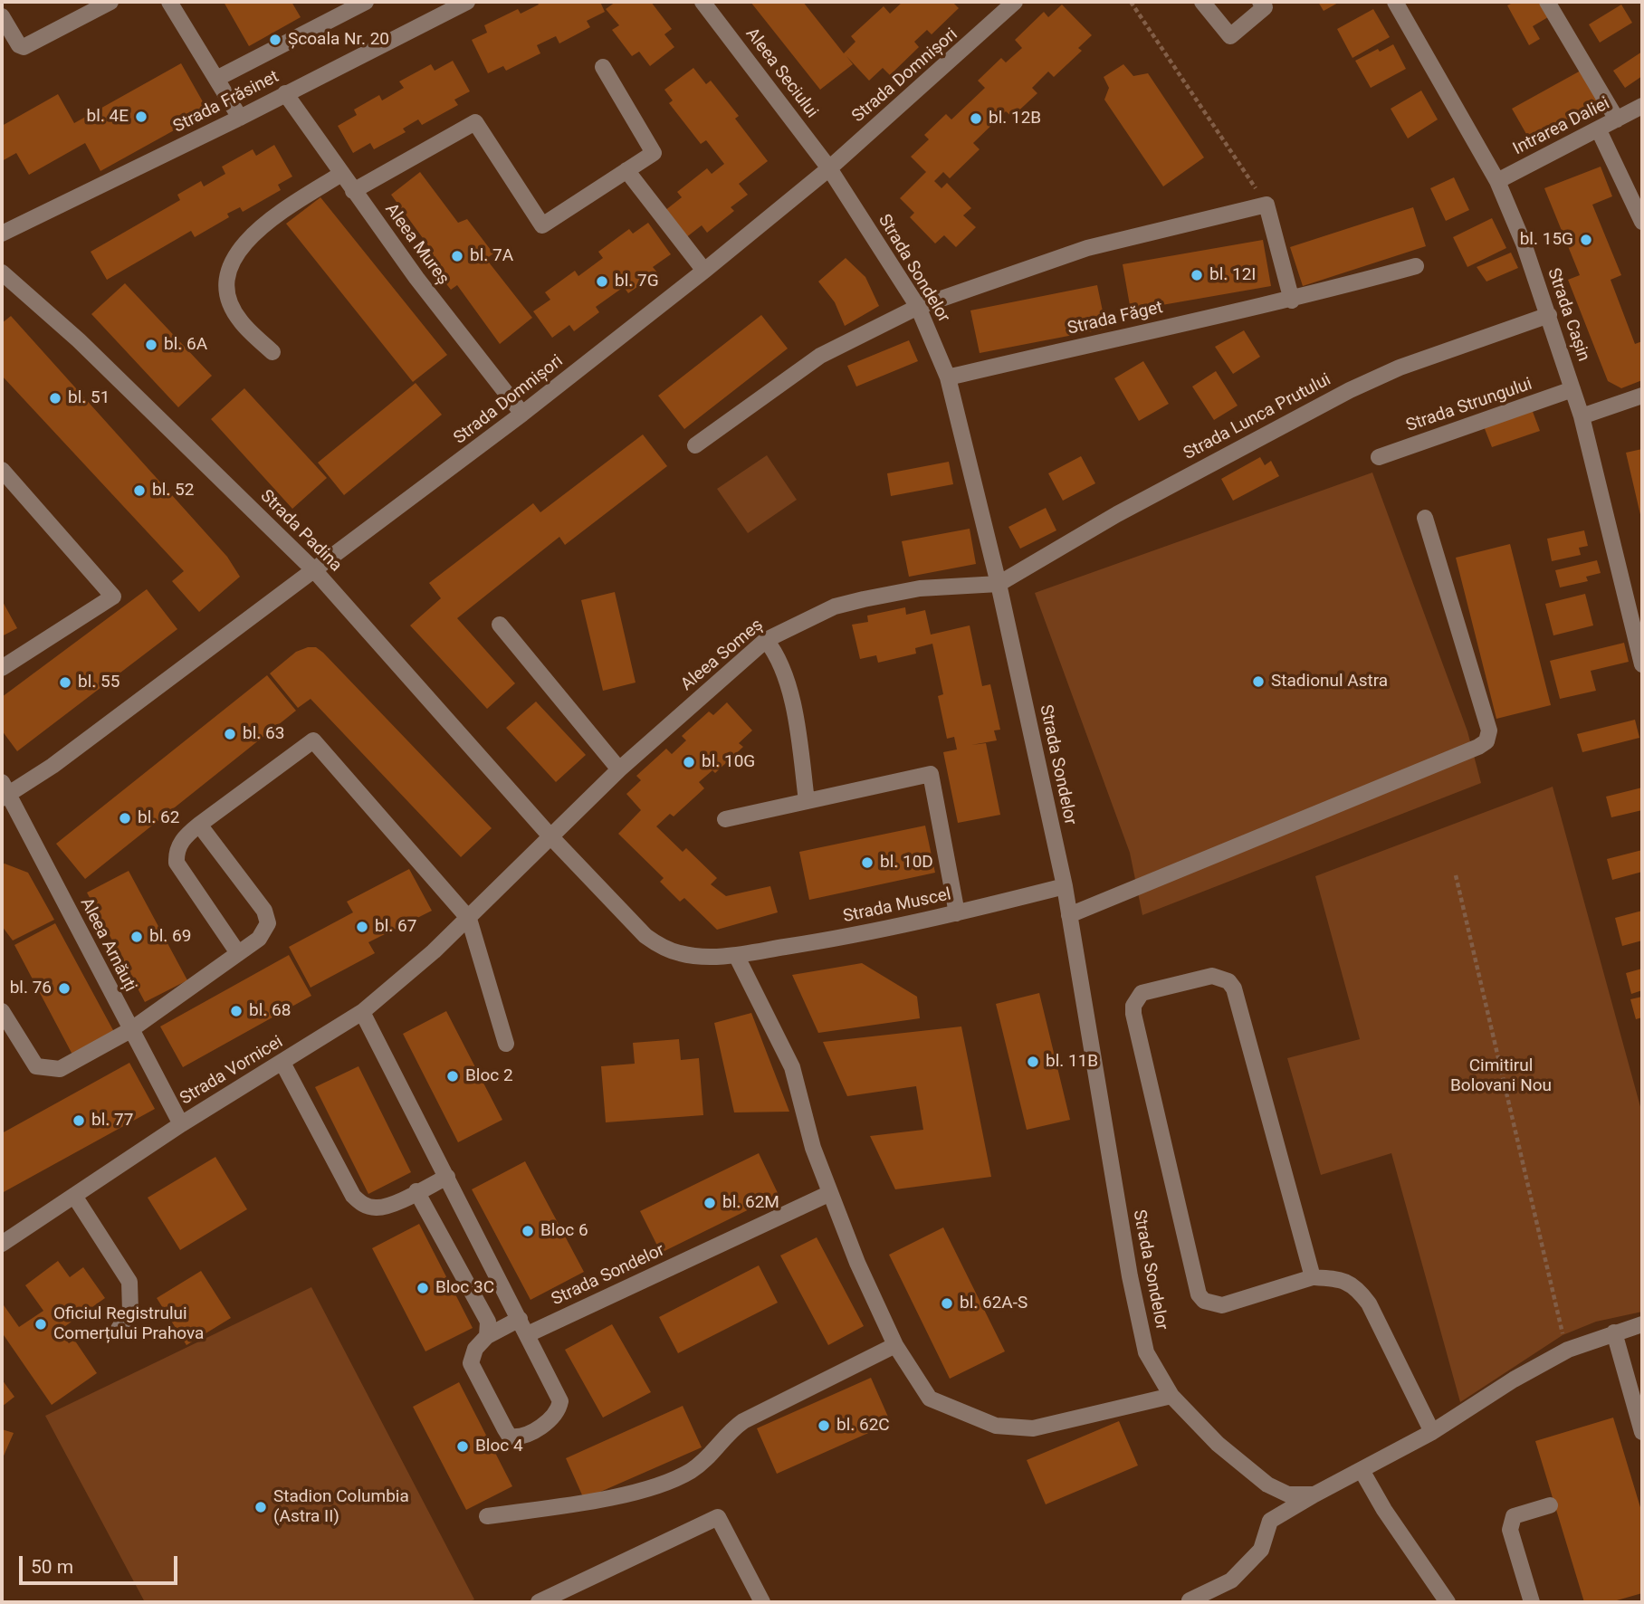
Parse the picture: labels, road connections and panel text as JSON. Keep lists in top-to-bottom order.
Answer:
{
  "streets": {
    "street": [
      "Aleea Seciului",
      "Strada Domnișori",
      "Strada Frăsinet",
      "Intrarea Daliei",
      "Aleea Mureș",
      "Strada Sondelor",
      "Strada Cașin",
      "Strada Făget",
      "Strada Strungului",
      "Strada Lunca Prutului",
      "Strada Padina",
      "Aleea Someș",
      "Strada Muscel",
      "Aleea Arnăuți",
      "Strada Vornicei"
    ]
  },
  "crossings": [
    ["Aleea Seciului", "Strada Domnișori"],
    ["Aleea Seciului", "Strada Sondelor"],
    ["Strada Domnișori", "Aleea Mureș"],
    ["Strada Domnișori", "Strada Sondelor"],
    ["Strada Domnișori", "Strada Padina"],
    ["Strada Domnișori", "Aleea Arnăuți"],
    ["Strada Frăsinet", "Aleea Mureș"],
    ["Intrarea Daliei", "Strada Cașin"],
    ["Strada Sondelor", "Strada Făget"],
    ["Strada Sondelor", "Strada Lunca Prutului"],
    ["Strada Sondelor", "Aleea Someș"],
    ["Strada Sondelor", "Strada Muscel"],
    ["Strada Cașin", "Strada Strungului"],
    ["Strada Cașin", "Strada Lunca Prutului"],
    ["Strada Lunca Prutului", "Aleea Someș"],
    ["Strada Padina", "Aleea Someș"],
    ["Strada Padina", "Strada Muscel"],
    ["Strada Padina", "Strada Vornicei"],
    ["Aleea Someș", "Strada Muscel"],
    ["Aleea Someș", "Strada Vornicei"],
    ["Strada Muscel", "Strada Vornicei"],
    ["Aleea Arnăuți", "Strada Vornicei"]
  ],
  "parks": ["Cimitirul Bolovani Nou"],
  "places": [
    "Școala Nr. 20",
    "bl. 4E",
    "bl. 12B",
    "bl. 15G",
    "bl. 7A",
    "bl. 12I",
    "bl. 7G",
    "bl. 6A",
    "bl. 51",
    "bl. 52",
    "Stadionul Astra",
    "bl. 55",
    "bl. 63",
    "bl. 10G",
    "bl. 62",
    "bl. 10D",
    "bl. 67",
    "bl. 69",
    "bl. 76",
    "bl. 68",
    "bl. 11B",
    "Bloc 2",
    "bl. 77",
    "bl. 62M",
    "Bloc 6",
    "Bloc 3C",
    "bl. 62A-S",
    "Oficiul Registrului Comerțului Prahova",
    "bl. 62C",
    "Bloc 4",
    "Stadion Columbia (Astra II)"
  ],
  "scale_bar": "50 m"
}
